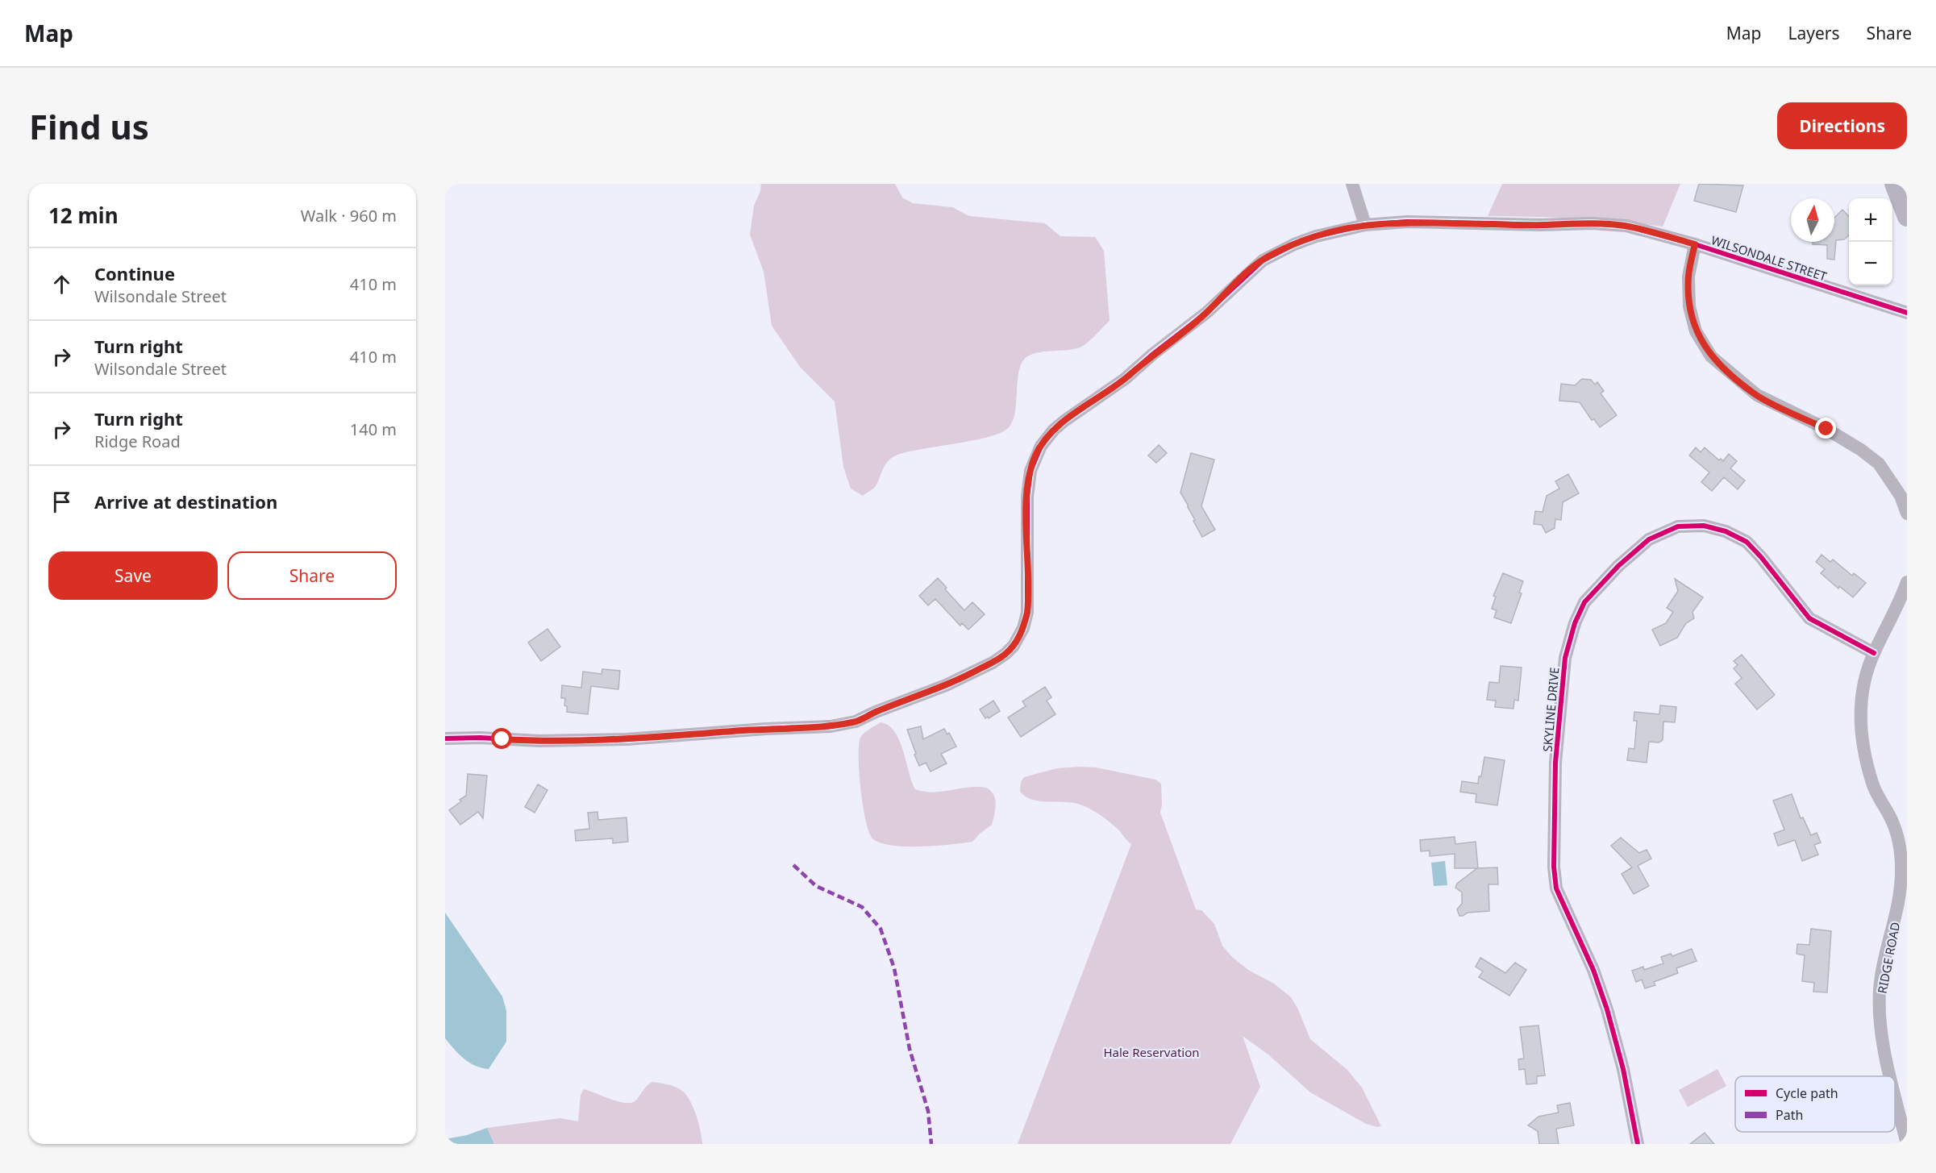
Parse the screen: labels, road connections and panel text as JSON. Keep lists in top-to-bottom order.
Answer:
{
  "streets": {
    "street": ["WILSONDALE STREET", "SKYLINE DRIVE", "RIDGE ROAD"]
  },
  "crossings": [
    ["SKYLINE DRIVE", "RIDGE ROAD"]
  ],
  "parks": ["Hale Reservation"],
  "legend": ["Cycle path", "Path"],
  "north": "top",
  "page": {
    "header": "Map",
    "nav": ["Map", "Layers", "Share"],
    "buttons": [
      "Directions",
      ["Save", "Share"]
    ],
    "title": "Find us",
    "heading": ["12 min", "Walk · 960 m"],
    "map_buttons": ["+", "−"],
    "list": [
      ["Continue", "Wilsondale Street", "410 m"],
      ["Turn right", "Wilsondale Street", "410 m"],
      ["Turn right", "Ridge Road", "140 m"],
      "Arrive at destination"
    ]
  }
}
